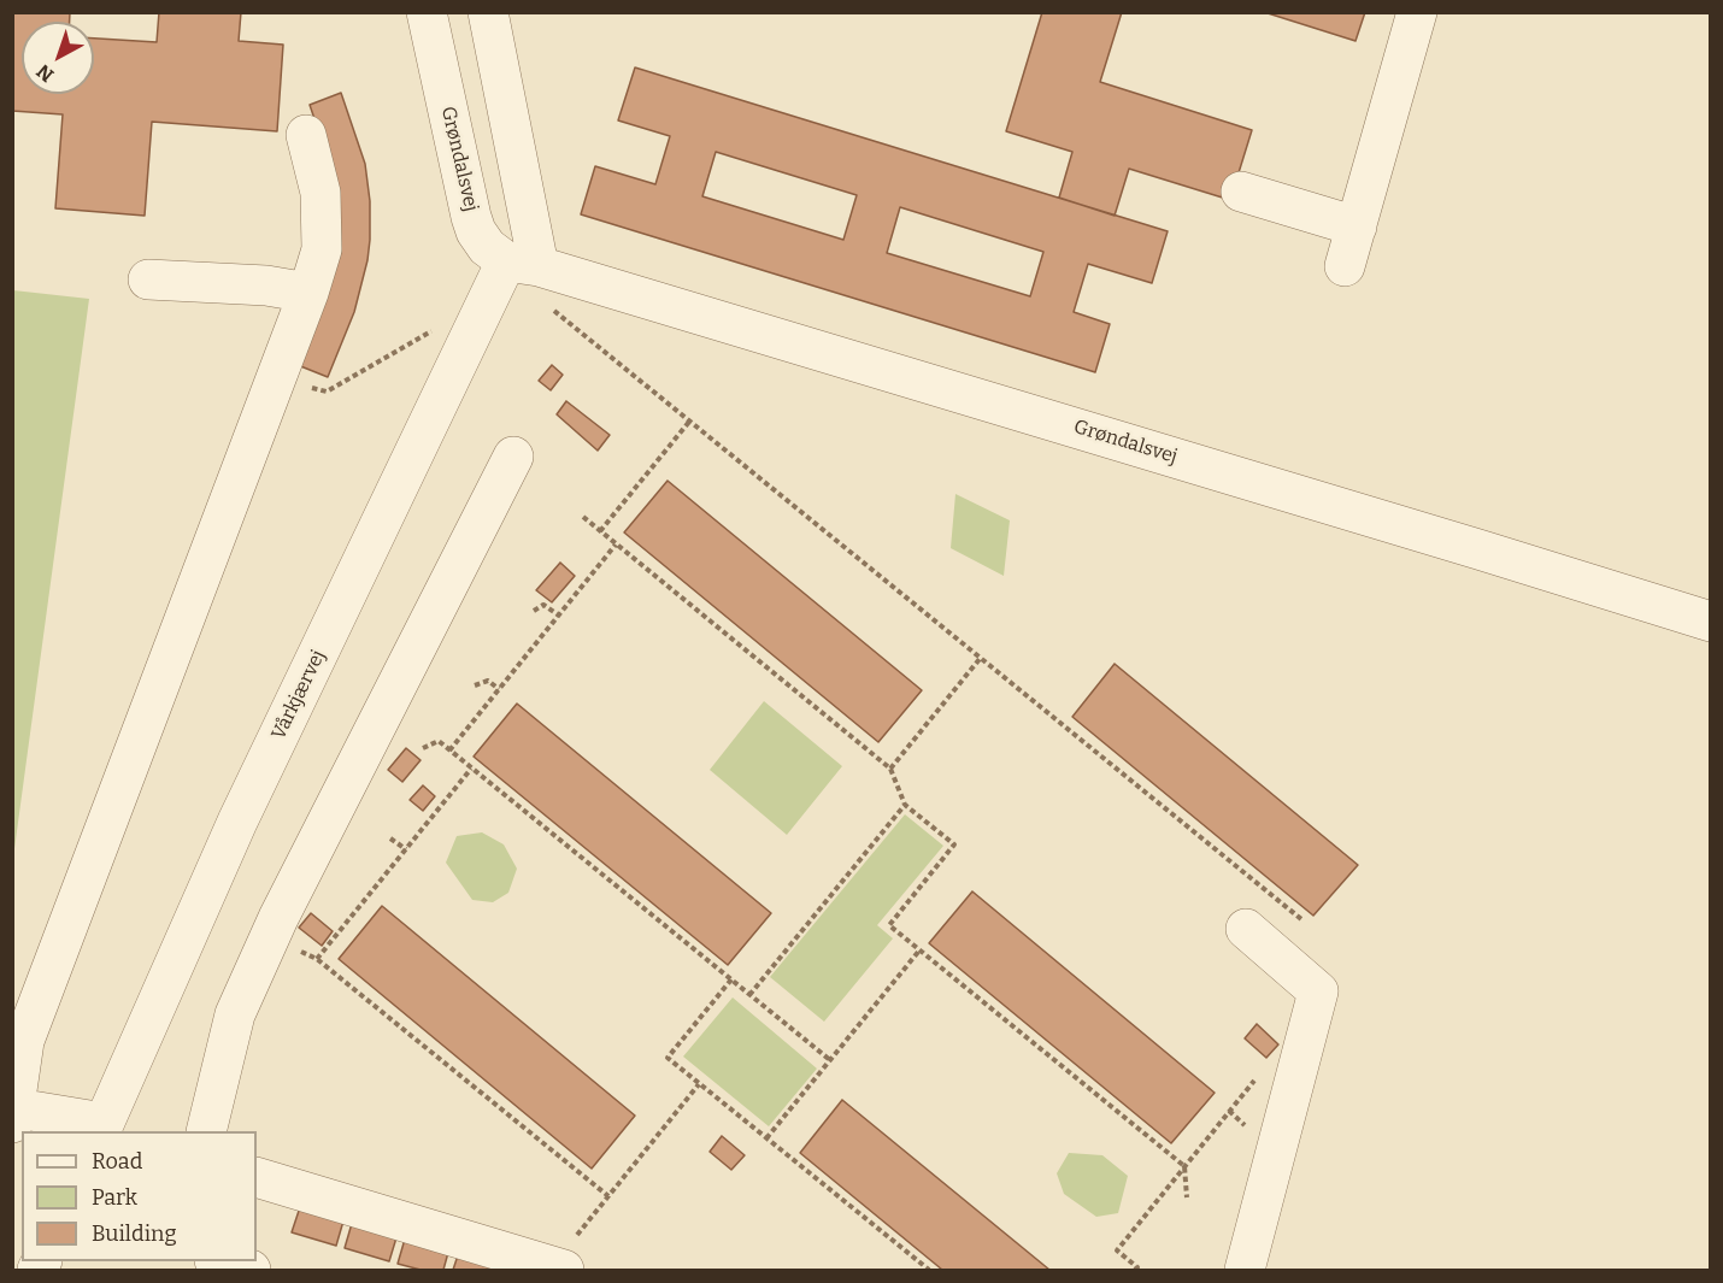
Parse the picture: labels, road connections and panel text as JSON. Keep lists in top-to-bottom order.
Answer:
{
  "streets": {
    "street": ["Grøndalsvej", "Vårkjærvej"]
  },
  "crossings": [
    ["Grøndalsvej", "Vårkjærvej"]
  ],
  "legend": ["Road", "Park", "Building"],
  "north": "bottom left"
}
